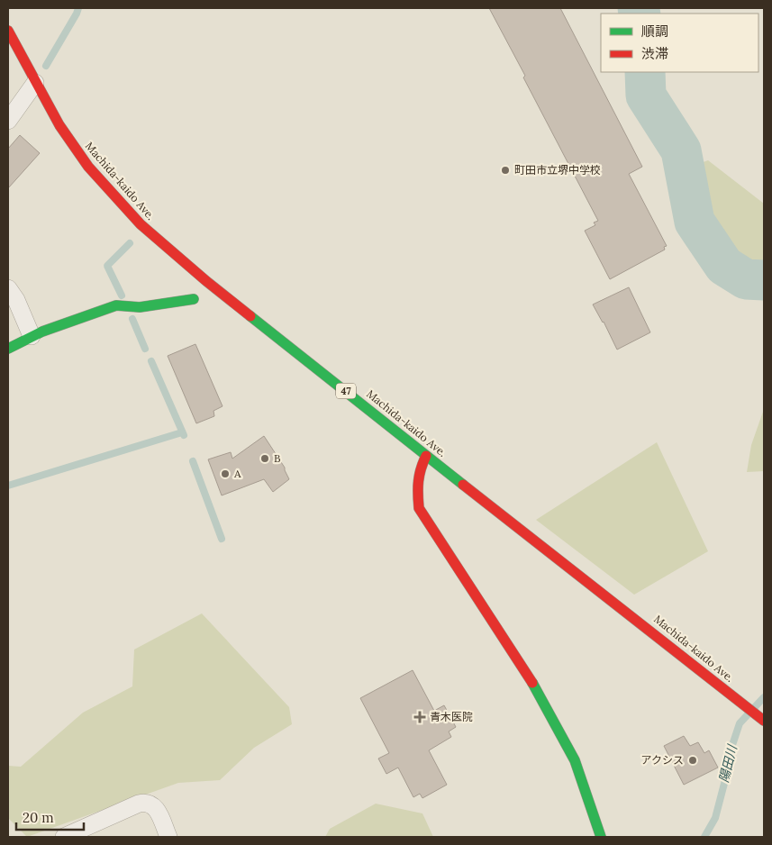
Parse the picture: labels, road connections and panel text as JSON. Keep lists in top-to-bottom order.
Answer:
{
  "streets": {
    "main road": ["Machida-kaido Ave.", "47"]
  },
  "water": ["陽田川"],
  "places": {
    "other": [
      "町田市立堺中学校",
      "B",
      "A",
      "アクシス"
    ],
    "health": ["青木医院"]
  },
  "legend": ["順調", "渋滞"],
  "scale_bar": "20 m"
}
